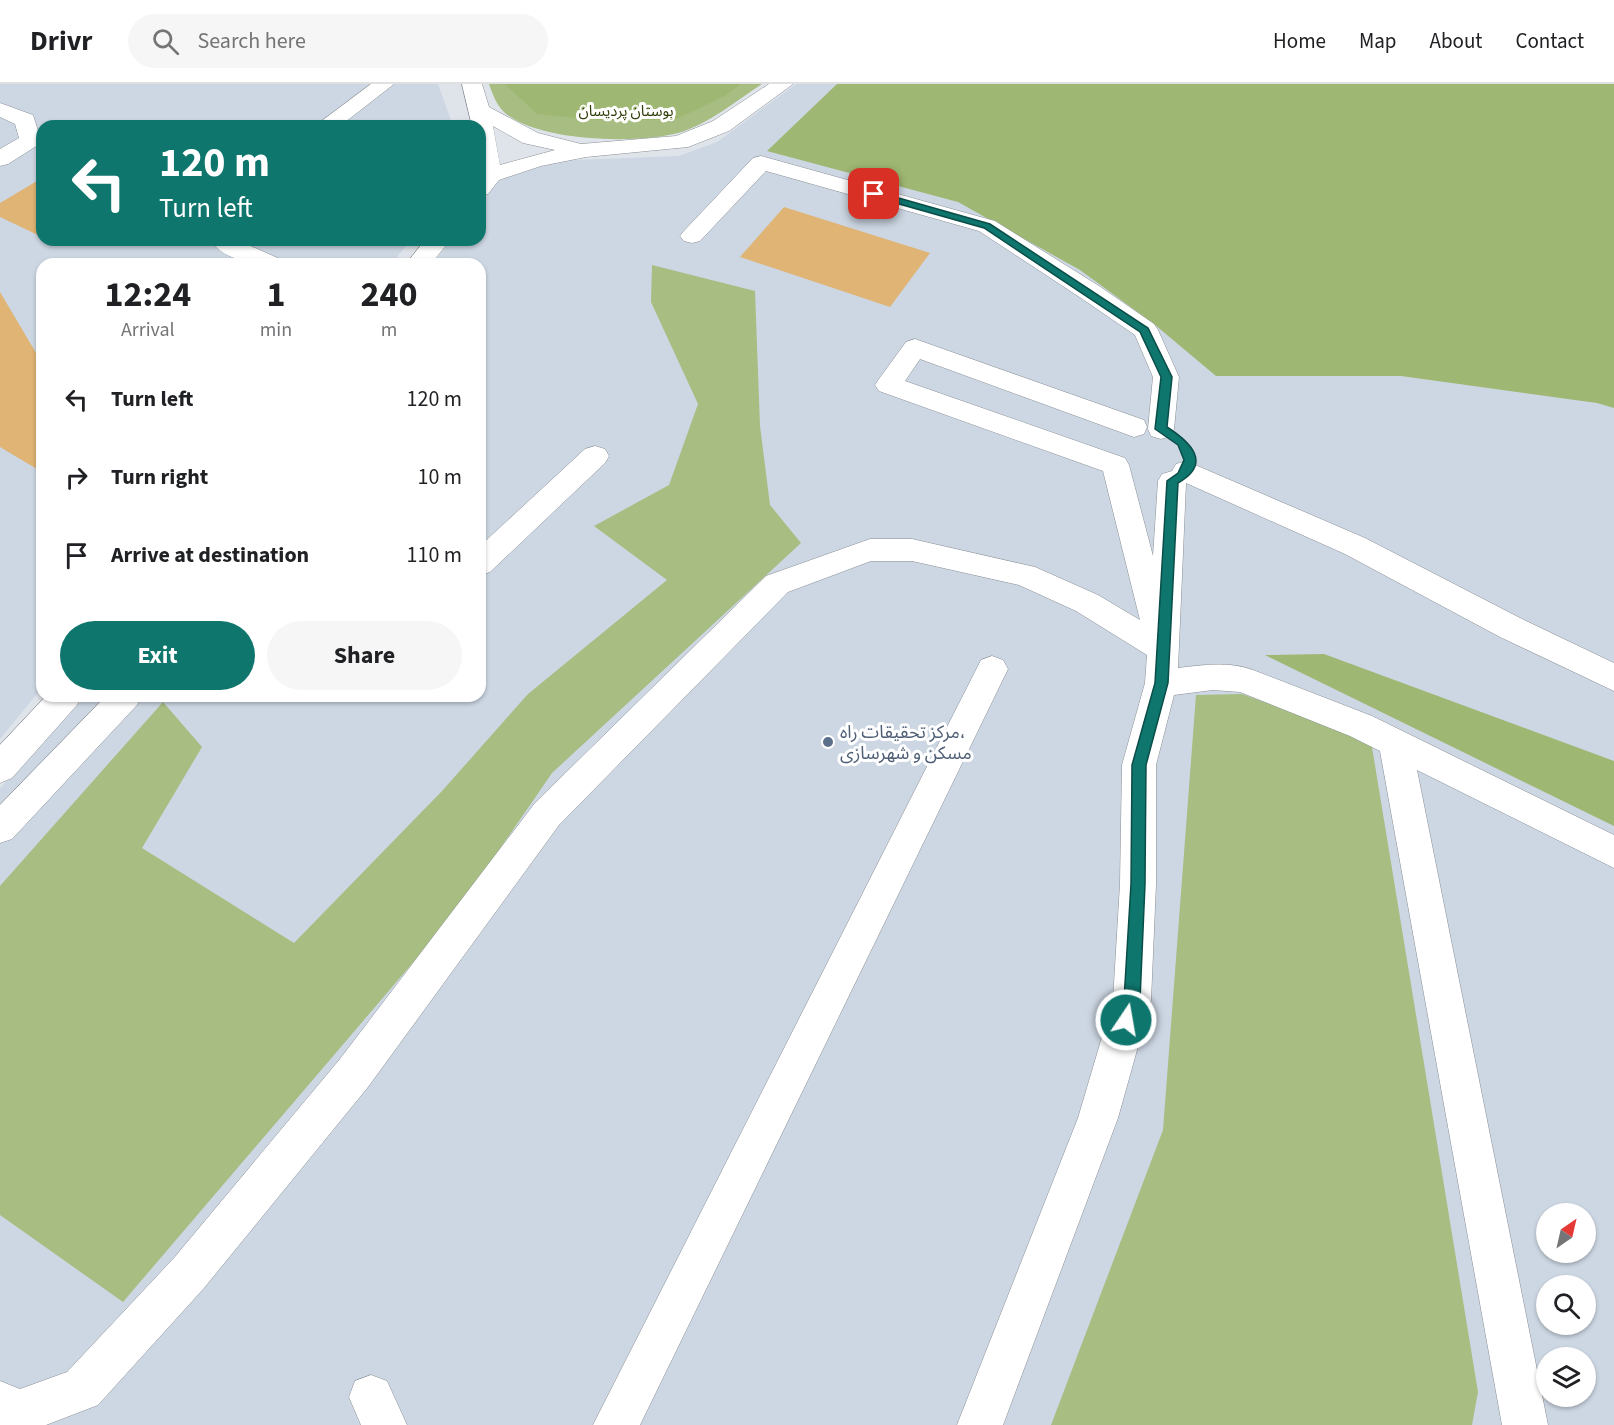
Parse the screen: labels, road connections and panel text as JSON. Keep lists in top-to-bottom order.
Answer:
{
  "parks": ["بوستان پردیسان"],
  "places": ["مرکز تحقیقات راه، مسکن و شهرسازی"],
  "north": "top right",
  "page": {
    "header": "Drivr",
    "search": "Search here",
    "nav": [
      "Home",
      "Map",
      "About",
      "Contact"
    ],
    "turn": ["120 m", "Turn left"],
    "eta": [
      "12:24",
      "Arrival",
      "1",
      "min",
      "240",
      "m"
    ],
    "list": [
      {
        "name": "Turn left",
        "value": "120 m"
      },
      {
        "name": "Turn right",
        "value": "10 m"
      },
      {
        "name": "Arrive at destination",
        "value": "110 m"
      }
    ],
    "buttons": ["Exit", "Share"]
  }
}
